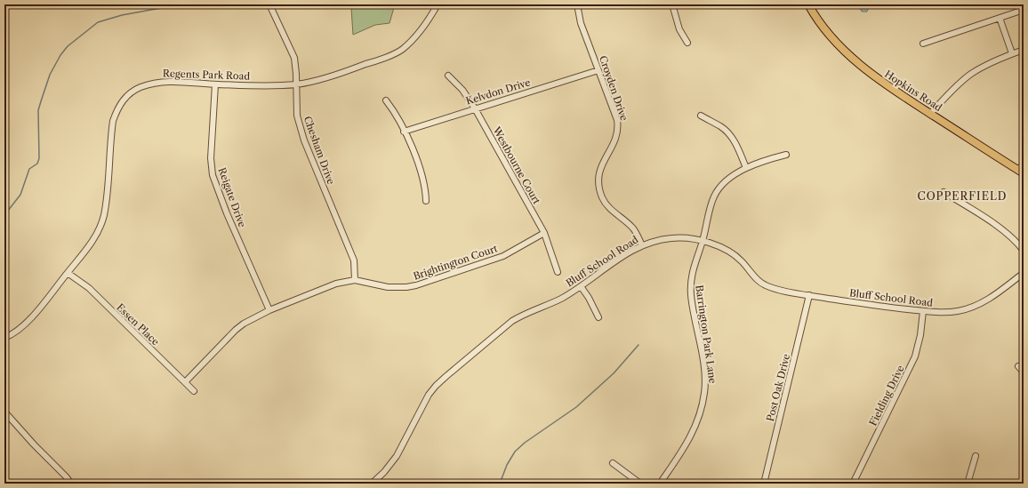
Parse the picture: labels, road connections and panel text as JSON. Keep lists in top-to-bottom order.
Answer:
{
  "streets": {
    "main road": ["Hopkins Road"],
    "street": [
      "Regents Park Road",
      "Croyden Drive",
      "Kelvdon Drive",
      "Chesham Drive",
      "Westbourne Court",
      "Reigate Drive",
      "Bluff School Road",
      "Brightington Court",
      "Essen Place",
      "Barrington Park Lane",
      "Post Oak Drive",
      "Fielding Drive"
    ]
  },
  "crossings": [
    ["Regents Park Road", "Chesham Drive"],
    ["Regents Park Road", "Reigate Drive"],
    ["Regents Park Road", "Essen Place"],
    ["Croyden Drive", "Kelvdon Drive"],
    ["Croyden Drive", "Bluff School Road"],
    ["Kelvdon Drive", "Westbourne Court"],
    ["Chesham Drive", "Brightington Court"],
    ["Westbourne Court", "Brightington Court"],
    ["Reigate Drive", "Brightington Court"],
    ["Bluff School Road", "Barrington Park Lane"],
    ["Bluff School Road", "Post Oak Drive"],
    ["Bluff School Road", "Fielding Drive"],
    ["Brightington Court", "Essen Place"]
  ],
  "districts": ["COPPERFIELD"]
}
